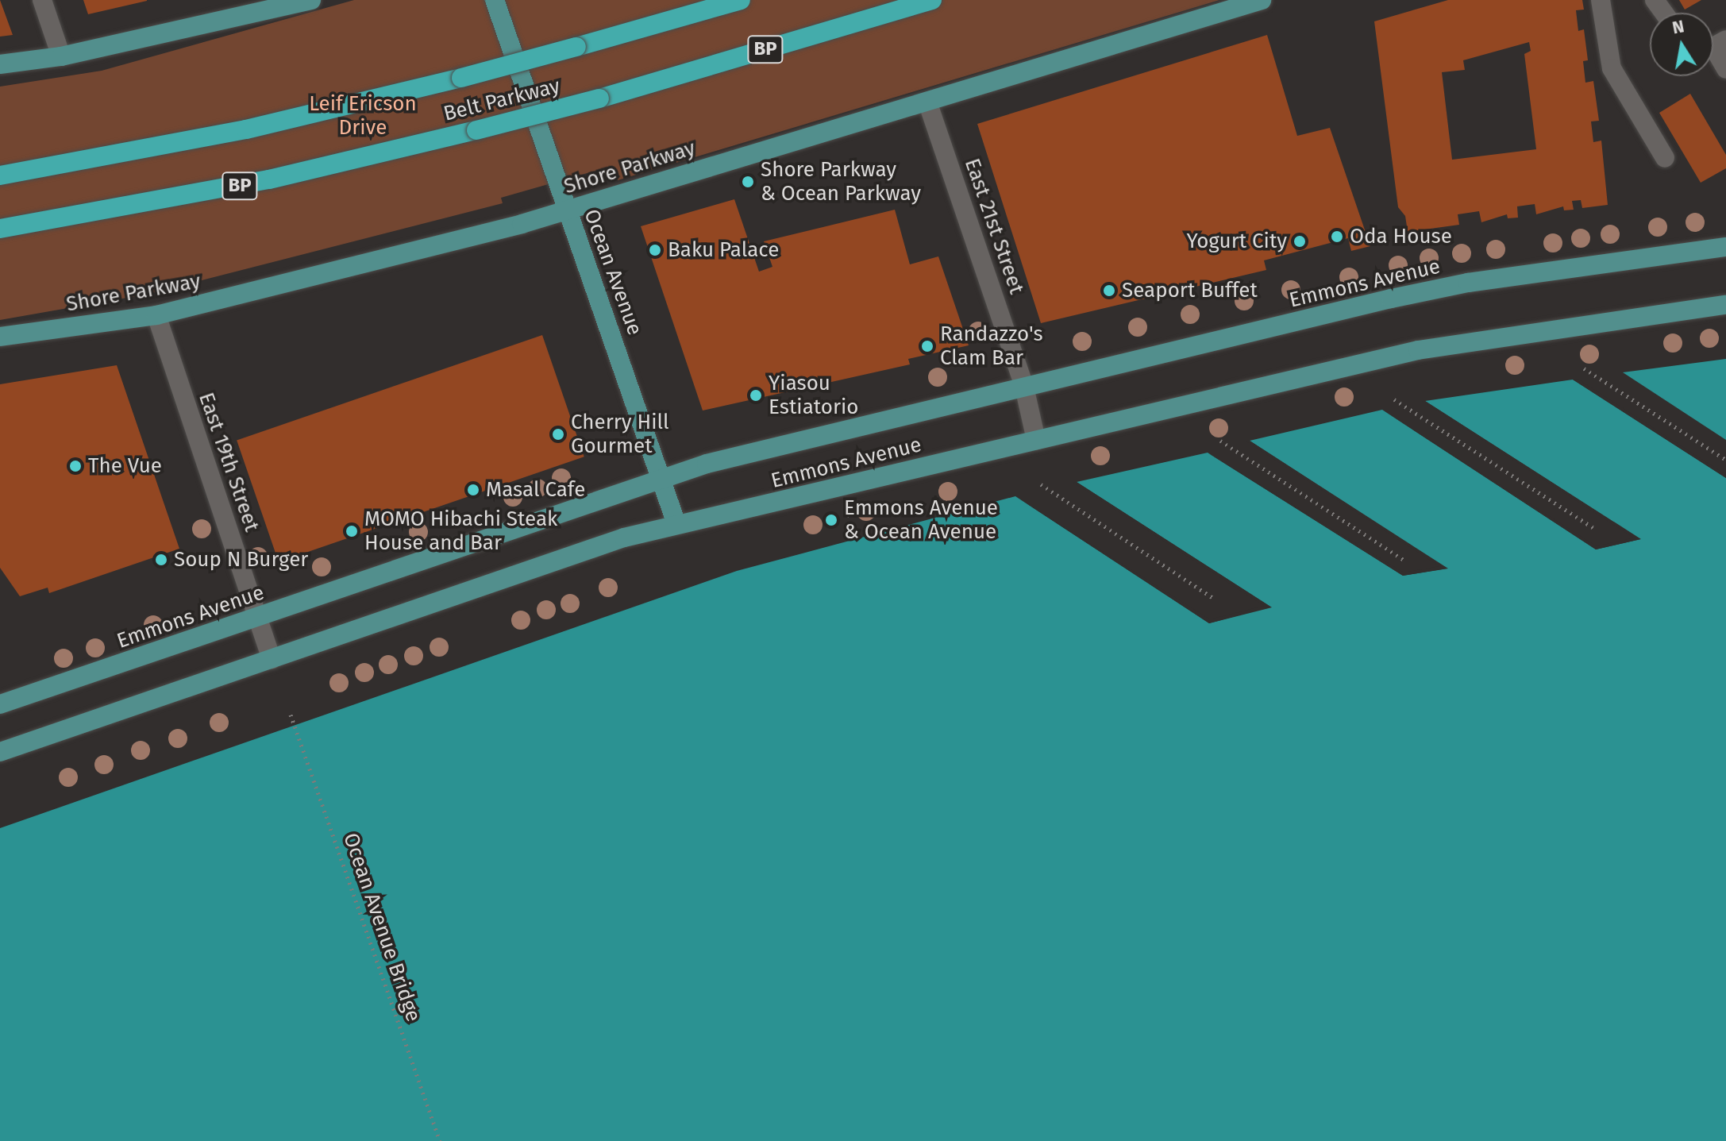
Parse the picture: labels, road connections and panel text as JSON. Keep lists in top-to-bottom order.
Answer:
{
  "streets": {
    "highway": ["BP", "Belt Parkway"],
    "main road": ["Shore Parkway", "Ocean Avenue", "Emmons Avenue"],
    "street": ["East 21st Street", "East 19th Street"],
    "path": ["Ocean Avenue Bridge"]
  },
  "crossings": [
    ["Shore Parkway", "East 21st Street"],
    ["Shore Parkway", "Ocean Avenue"],
    ["Shore Parkway", "East 19th Street"],
    ["East 21st Street", "Emmons Avenue"],
    ["Ocean Avenue", "Emmons Avenue"],
    ["Emmons Avenue", "East 19th Street"]
  ],
  "parks": ["Leif Ericson Drive"],
  "places": [
    "Shore Parkway & Ocean Parkway",
    "Oda House",
    "Yogurt City",
    "Baku Palace",
    "Seaport Buffet",
    "Randazzo's Clam Bar",
    "Yiasou Estiatorio",
    "Cherry Hill Gourmet",
    "The Vue",
    "Masal Cafe",
    "Emmons Avenue & Ocean Avenue",
    "MOMO Hibachi Steak House and Bar",
    "Soup N Burger"
  ],
  "north": "top"
}
